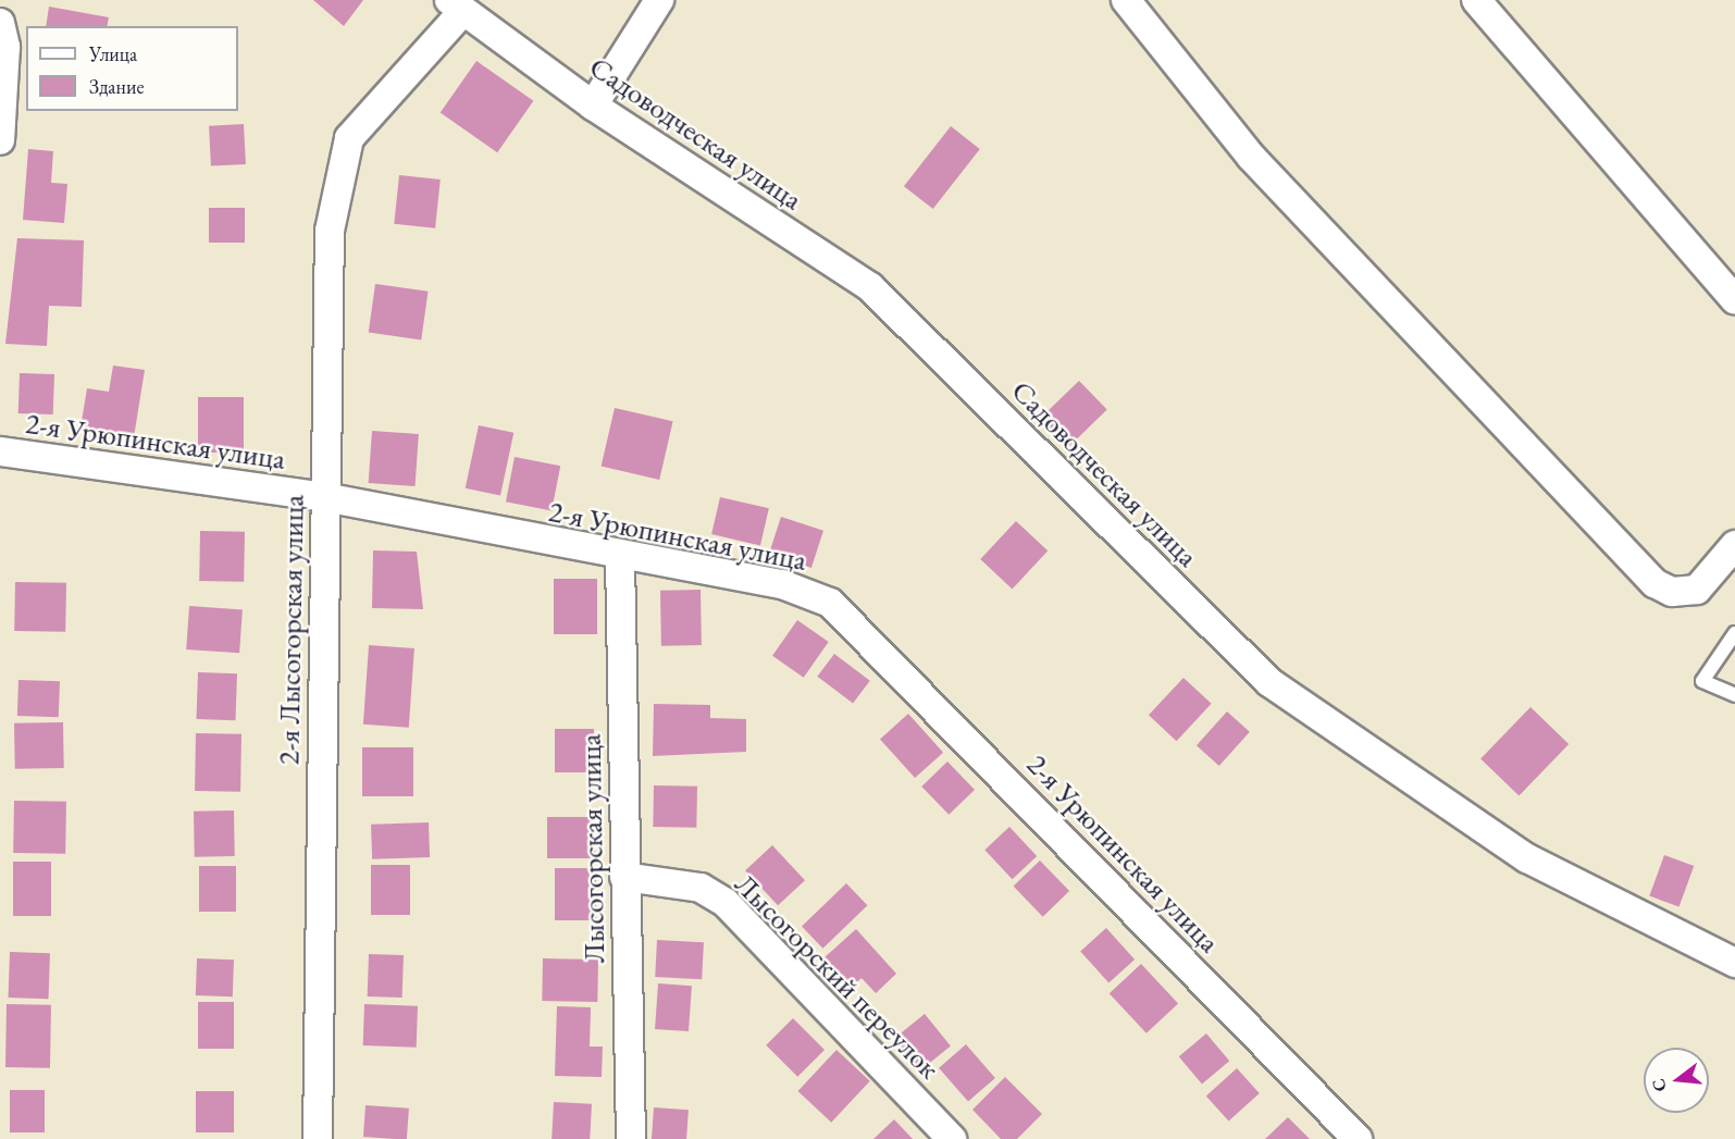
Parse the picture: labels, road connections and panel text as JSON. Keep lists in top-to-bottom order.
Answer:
{
  "streets": {
    "street": [
      "Садоводческая улица",
      "2-я Урюпинская улица",
      "2-я Лысогорская улица",
      "Лысогорская улица",
      "Лысогорский переулок"
    ]
  },
  "crossings": [
    ["Садоводческая улица", "2-я Лысогорская улица"],
    ["2-я Урюпинская улица", "2-я Лысогорская улица"],
    ["2-я Урюпинская улица", "Лысогорская улица"],
    ["Лысогорская улица", "Лысогорский переулок"]
  ],
  "legend": ["Улица", "Здание"],
  "north": "left"
}
